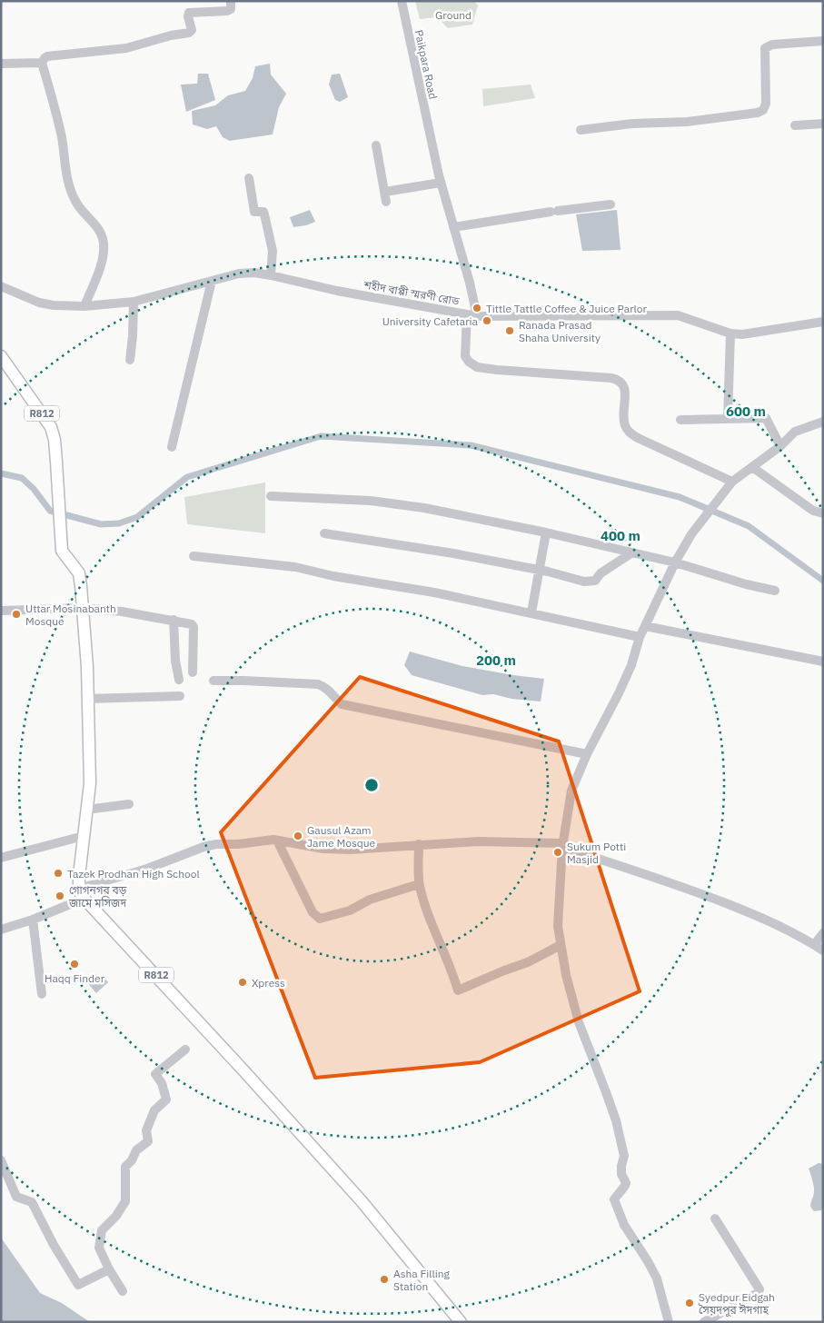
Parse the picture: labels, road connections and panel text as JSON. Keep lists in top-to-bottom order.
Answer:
{
  "streets": {
    "main road": ["R812"],
    "street": ["Paikpara Road", "শহীদ বাপ্পী স্মরণী রোড"]
  },
  "crossings": [
    ["Paikpara Road", "শহীদ বাপ্পী স্মরণী রোড"]
  ],
  "parks": ["Ground"],
  "places": [
    "Tittle Tattle Coffee & Juice Parlor",
    "University Cafetaria",
    "Ranada Prasad Shaha University",
    "Uttar Mosinabanth Mosque",
    "Gausul Azam Jame Mosque",
    "Sukum Potti Masjid",
    "Tazek Prodhan High School",
    "গোগনগর বড় জামে মসিজদ",
    "Haqq Finder",
    "Xpress",
    "Asha Filling Station",
    "Syedpur Eidgah সৈয়দপুর ঈদগাহ"
  ],
  "rings": ["600 m", "400 m", "200 m"]
}
